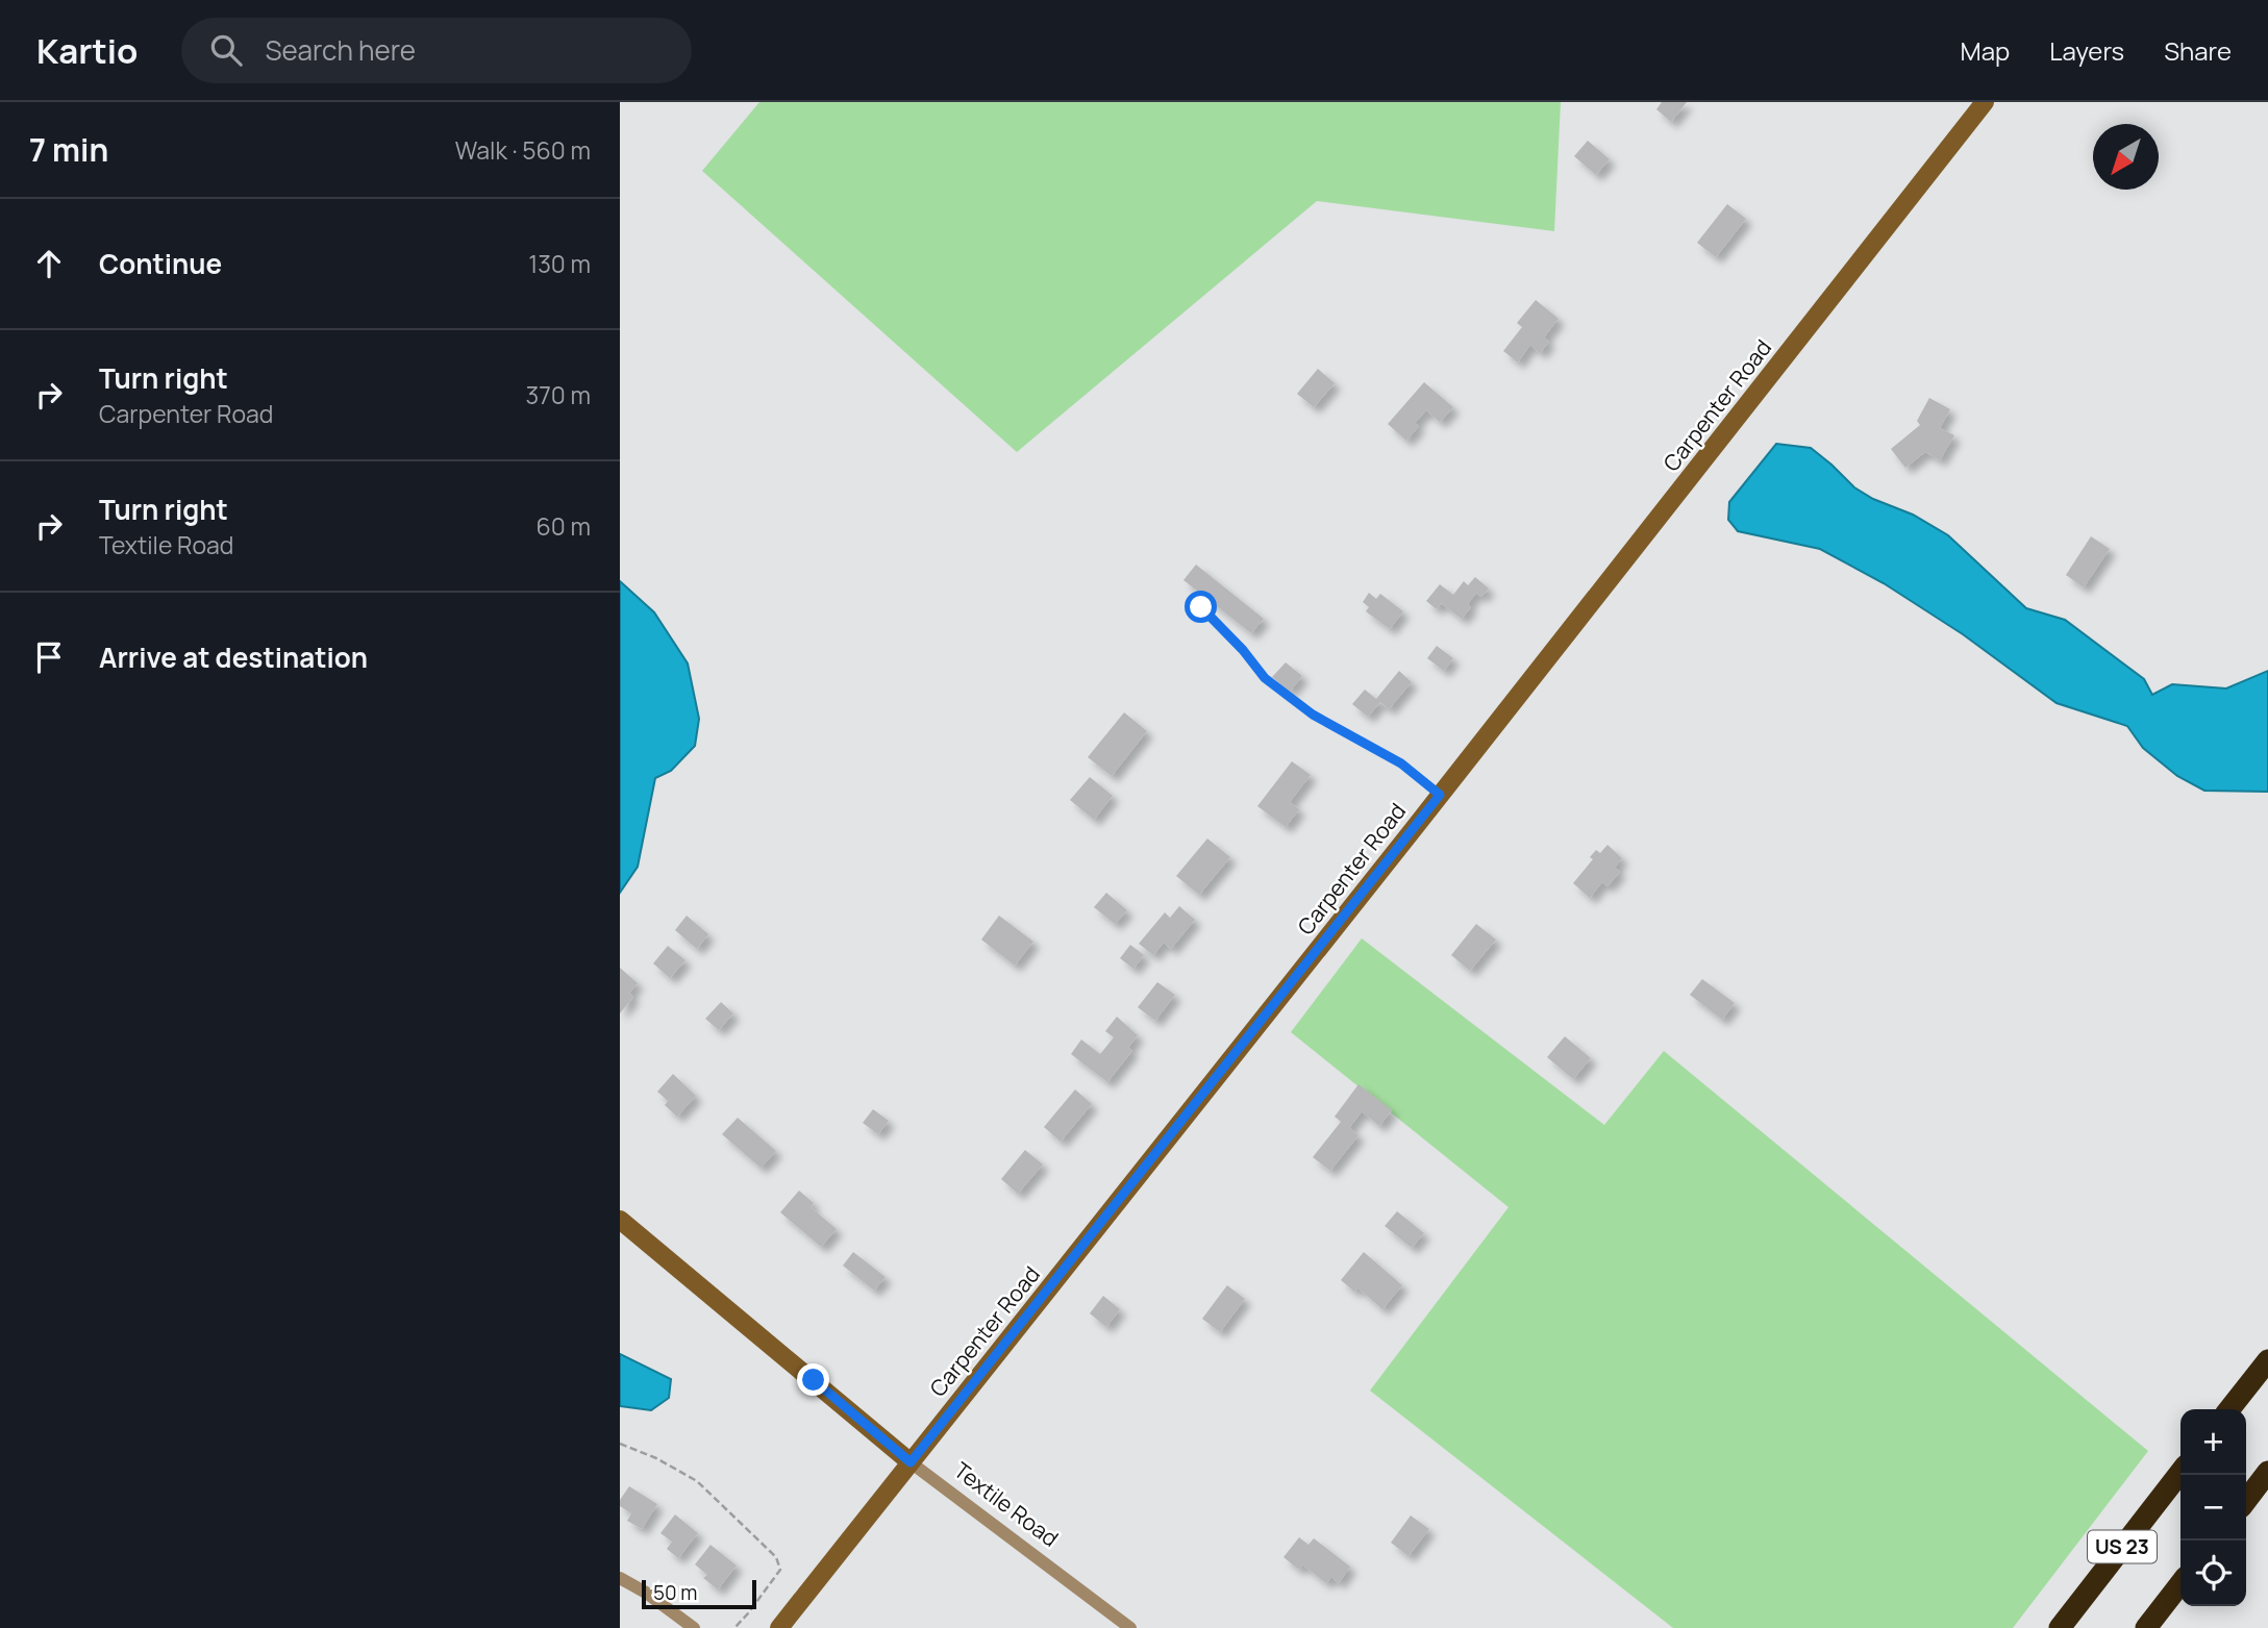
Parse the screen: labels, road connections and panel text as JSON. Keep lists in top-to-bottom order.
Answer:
{
  "streets": {
    "highway": ["US 23"],
    "main road": ["Carpenter Road", "Textile Road"]
  },
  "crossings": [
    ["Carpenter Road", "Textile Road"]
  ],
  "scale_bar": "50 m",
  "north": "bottom left",
  "page": {
    "header": "Kartio",
    "search": "Search here",
    "nav": ["Map", "Layers", "Share"],
    "heading": ["7 min", "Walk · 560 m"],
    "list": [
      ["Continue", "130 m"],
      ["Turn right", "Carpenter Road", "370 m"],
      ["Turn right", "Textile Road", "60 m"],
      "Arrive at destination"
    ],
    "map_buttons": ["+", "−"],
    "scale": "50 m"
  }
}
